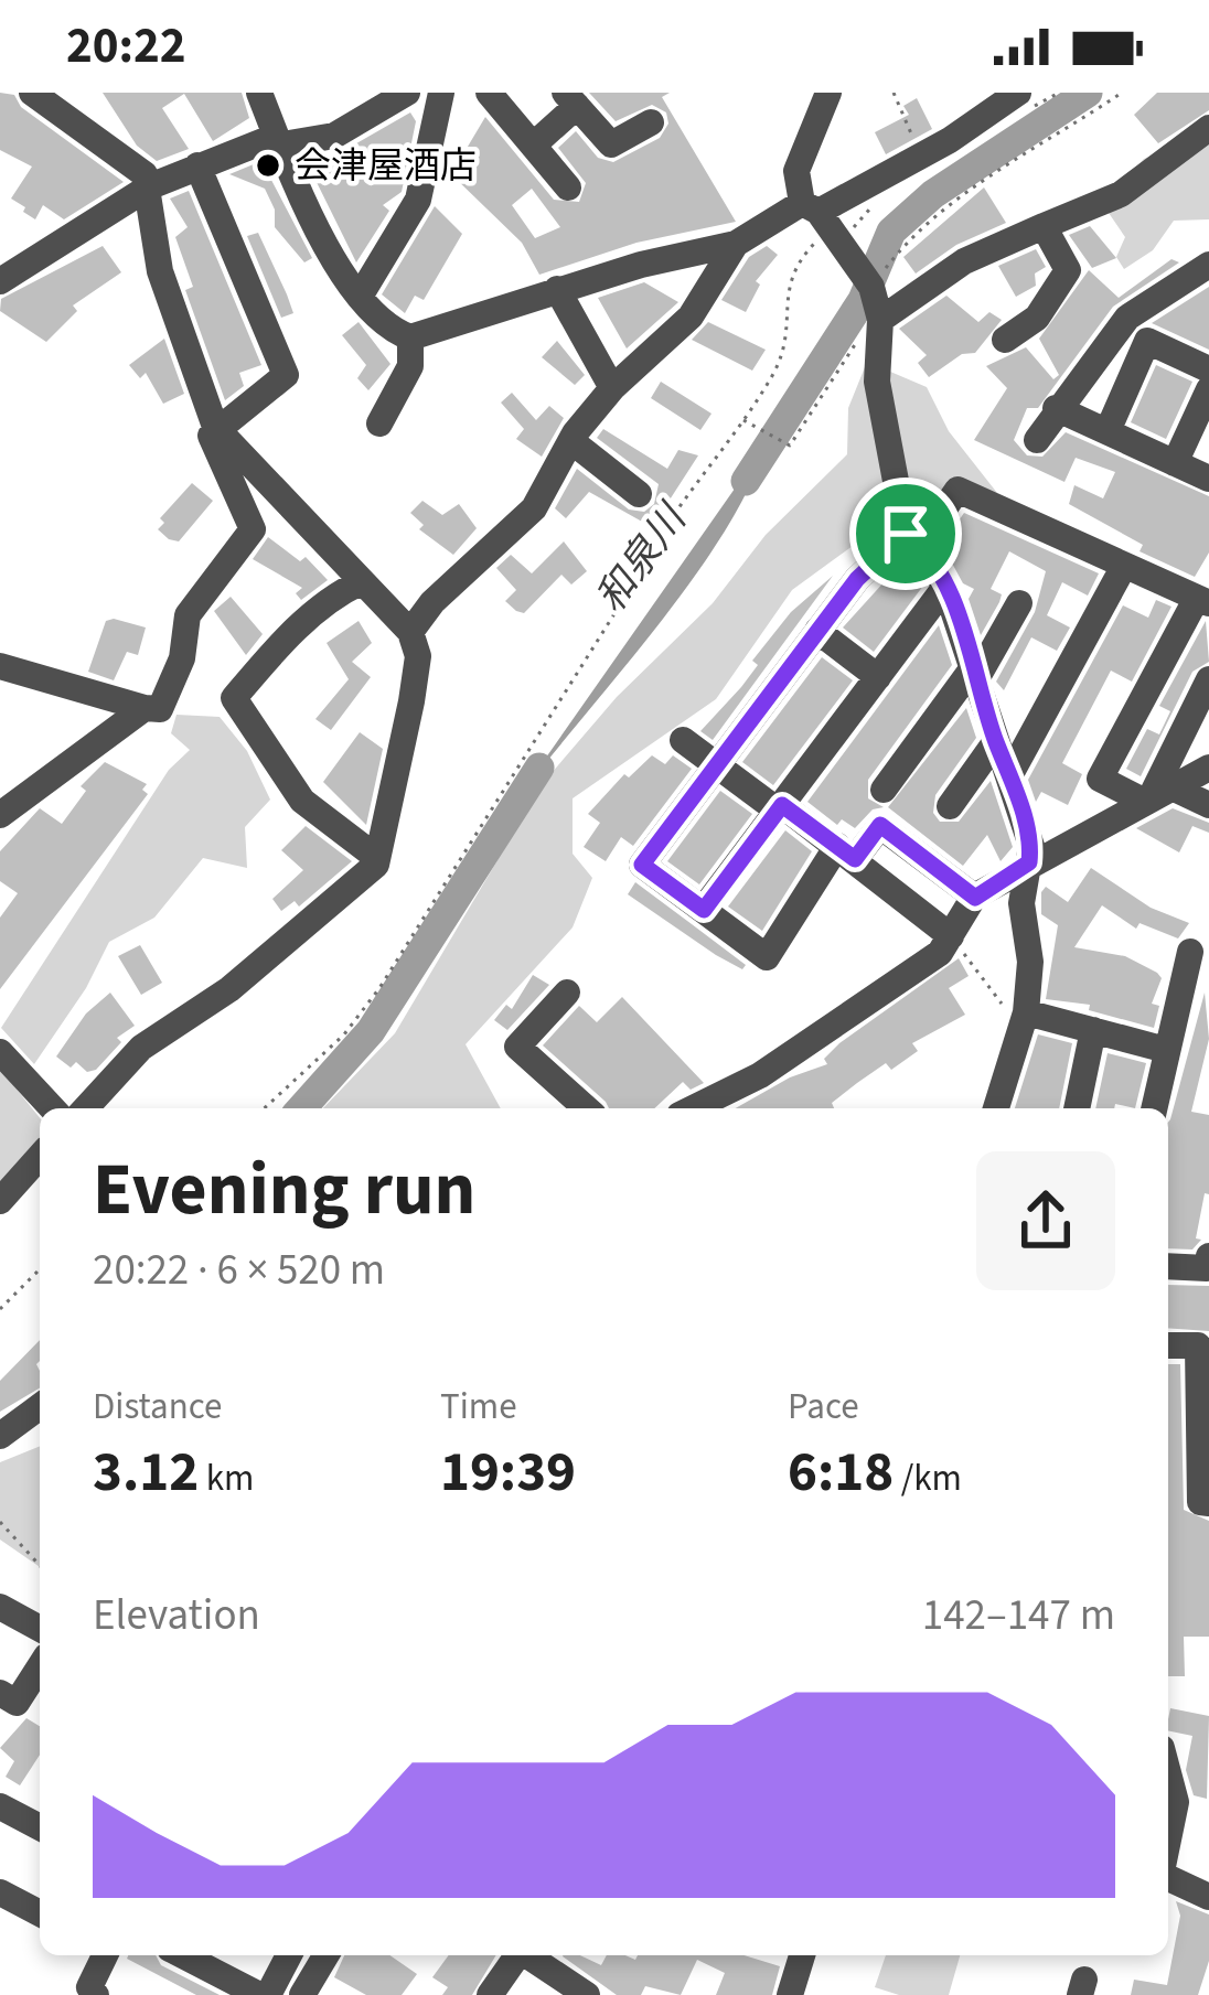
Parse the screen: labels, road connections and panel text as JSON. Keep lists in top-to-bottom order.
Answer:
{
  "water": ["和泉川"],
  "places": ["会津屋酒店"],
  "page": {
    "status": "20:22",
    "heading": ["Evening run", "20:22 · 6 × 520 m"],
    "stats": [
      ["Distance", "3.12 km"],
      ["Time", "19:39"],
      ["Pace", "6:18 /km"]
    ],
    "chart": ["Elevation", "142–147 m"]
  }
}
